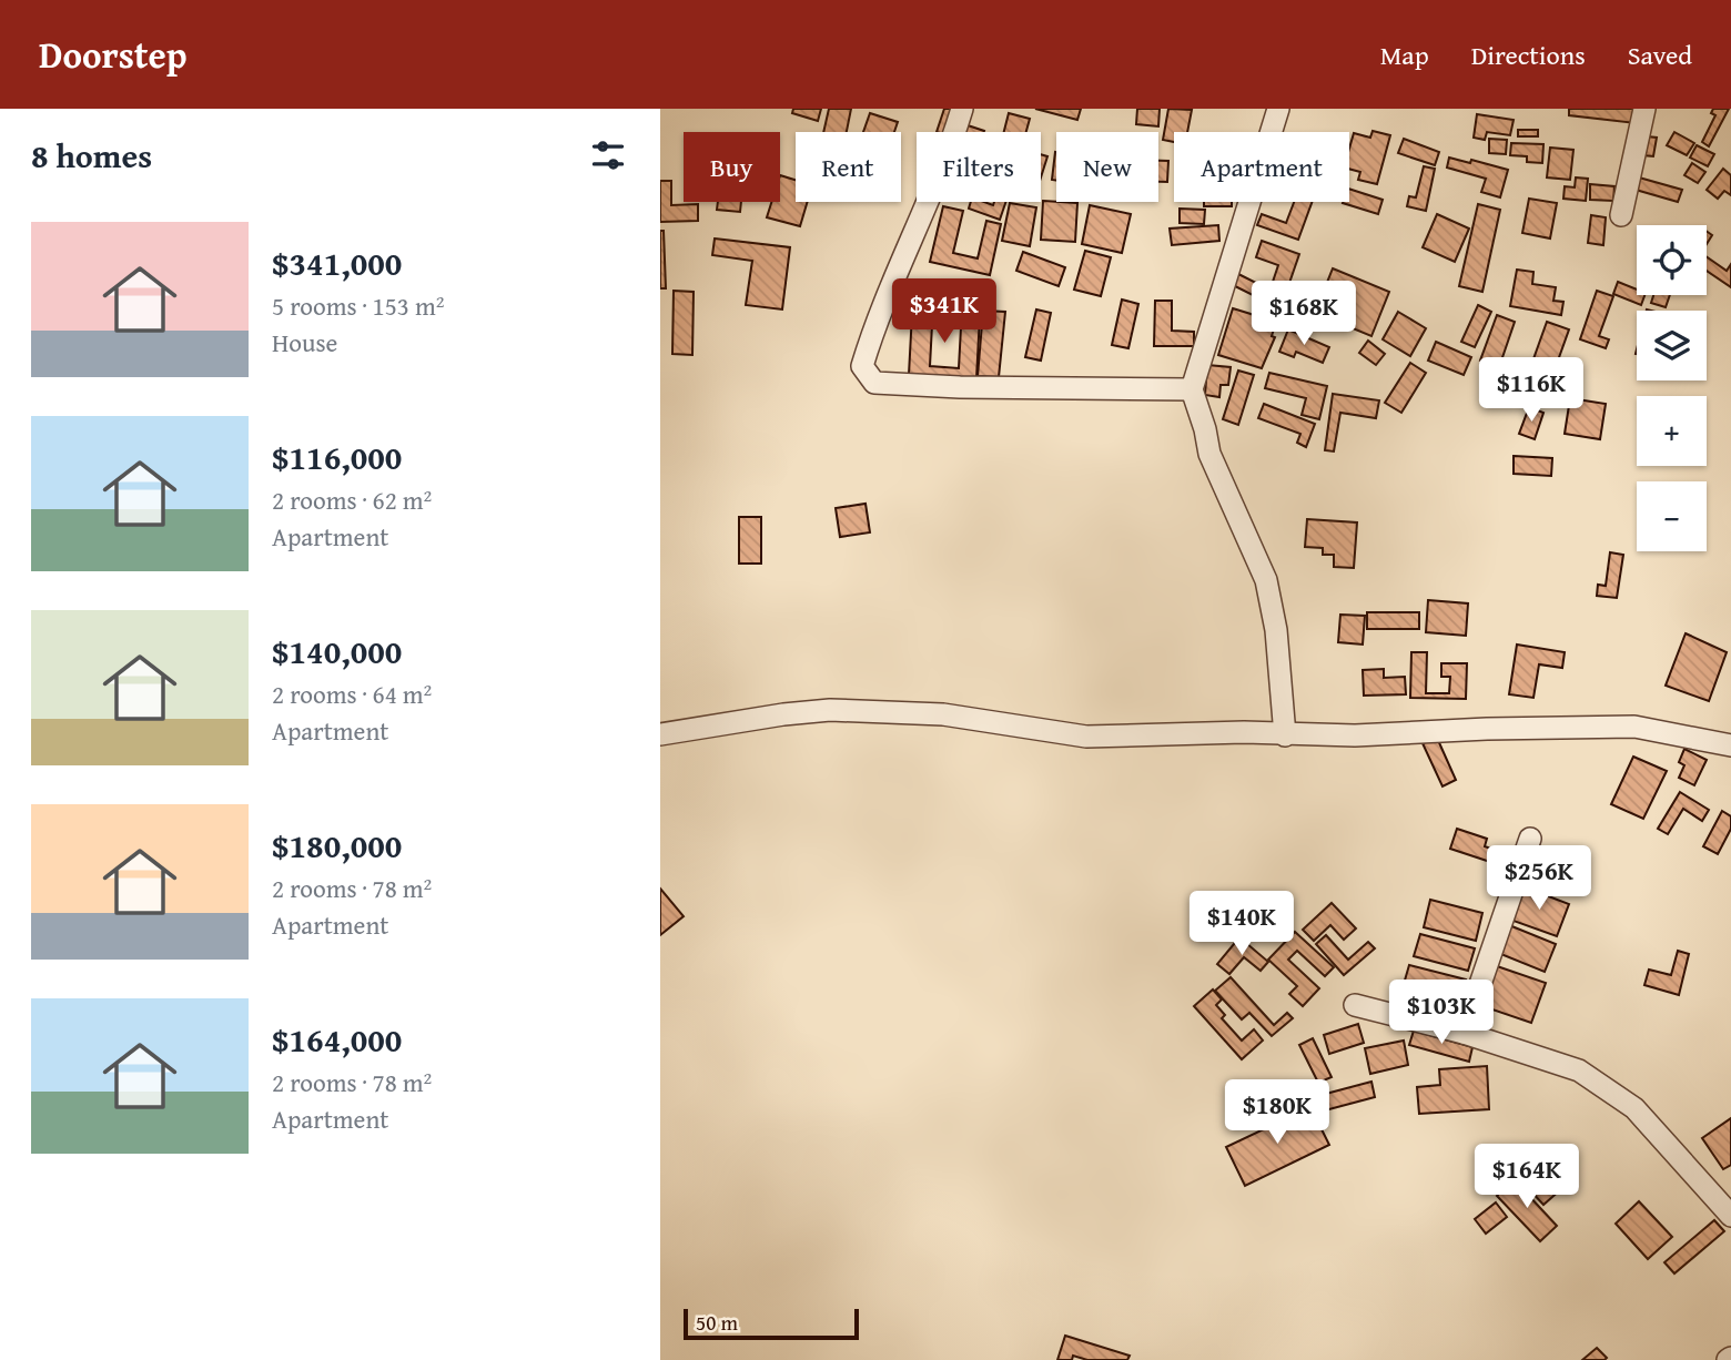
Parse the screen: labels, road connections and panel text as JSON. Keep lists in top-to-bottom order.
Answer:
{
  "scale_bar": "50 m",
  "page": {
    "header": "Doorstep",
    "nav": ["Map", "Directions", "Saved"],
    "heading": "8 homes",
    "chip": [
      "Buy",
      "Rent",
      "Filters",
      "New",
      "Apartment"
    ],
    "list": [
      {
        "name": "$341,000",
        "note": "5 rooms · 153 m² · House"
      },
      {
        "name": "$116,000",
        "note": "2 rooms · 62 m² · Apartment"
      },
      {
        "name": "$140,000",
        "note": "2 rooms · 64 m² · Apartment"
      },
      {
        "name": "$180,000",
        "note": "2 rooms · 78 m² · Apartment"
      },
      {
        "name": "$164,000",
        "note": "2 rooms · 78 m² · Apartment"
      }
    ],
    "map_buttons": ["+", "−"],
    "price": [
      "$341K",
      "$168K",
      "$116K",
      "$256K",
      "$140K",
      "$103K",
      "$180K",
      "$164K"
    ],
    "scale": "50 m"
  }
}
